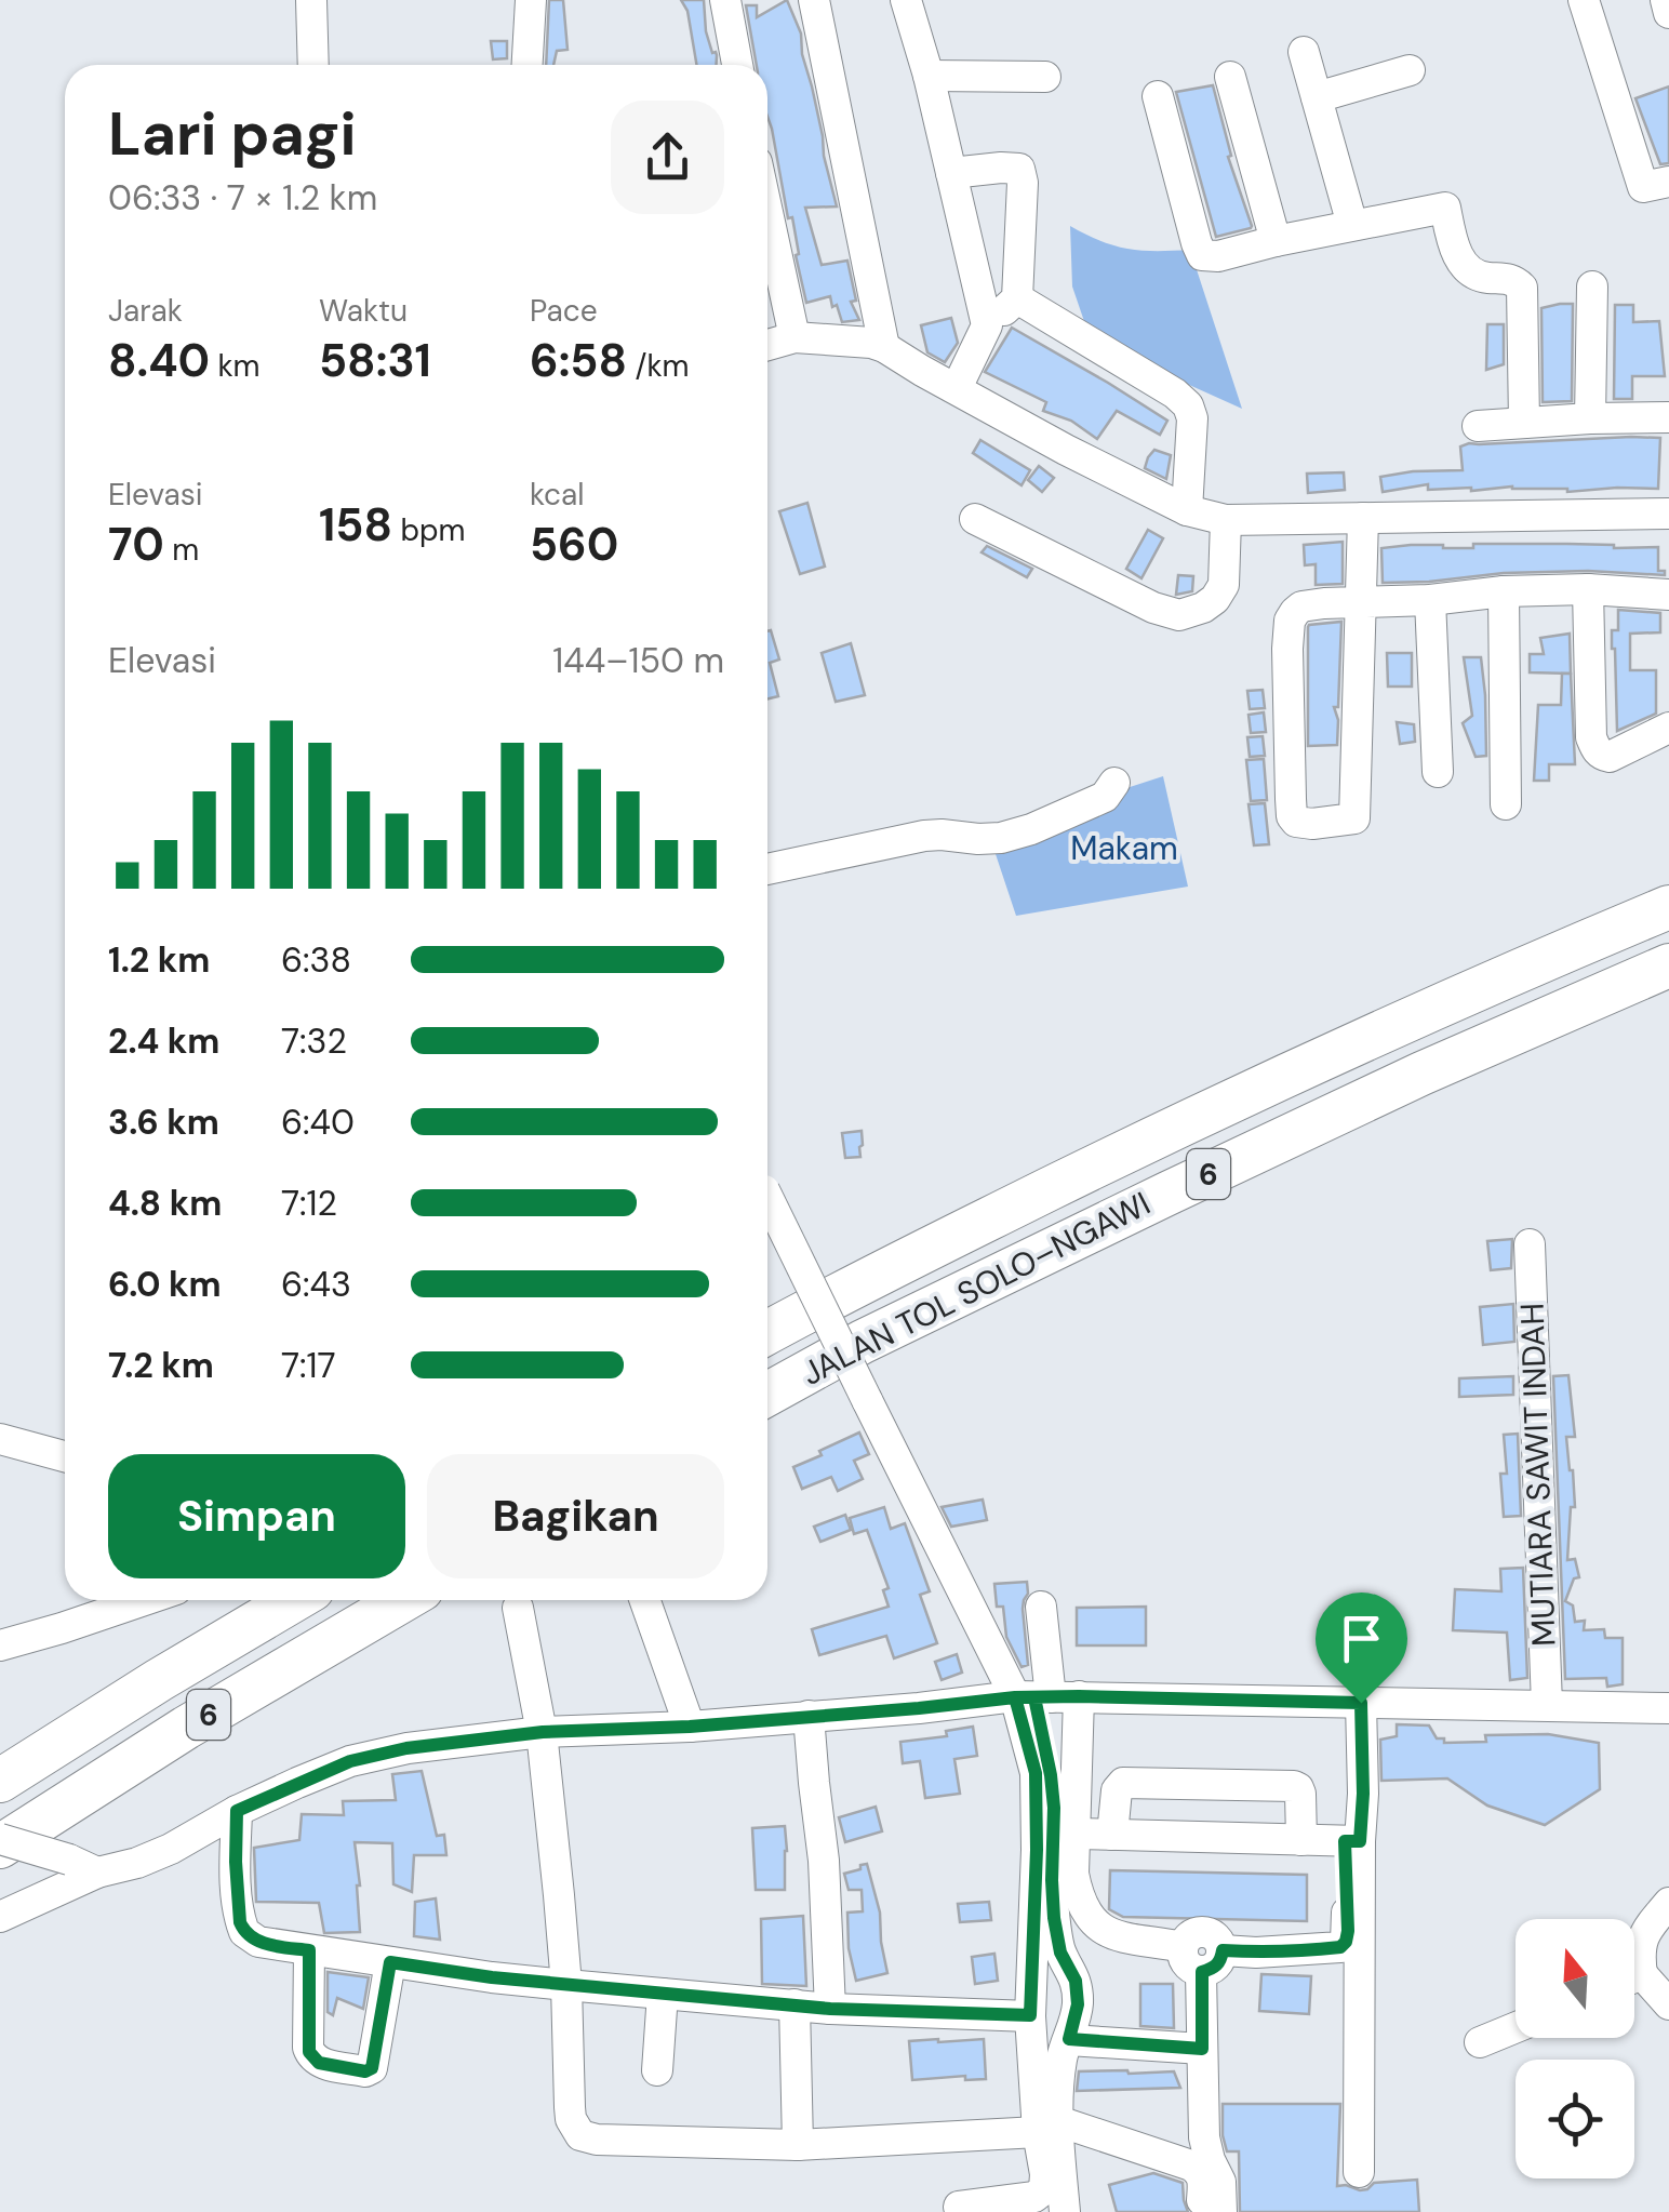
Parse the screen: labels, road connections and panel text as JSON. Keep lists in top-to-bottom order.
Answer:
{
  "streets": {
    "highway": ["6", "JALAN TOL SOLO–NGAWI"],
    "street": ["MUTIARA SAWIT INDAH"]
  },
  "parks": ["Makam"],
  "north": "top",
  "page": {
    "heading": ["Lari pagi", "06:33 · 7 × 1.2 km"],
    "stats": [
      ["Jarak", "8.40 km"],
      ["Waktu", "58:31"],
      ["Pace", "6:58 /km"],
      ["Elevasi", "70 m"],
      ["158 bpm"],
      ["kcal", "560"]
    ],
    "chart": ["Elevasi", "144–150 m"],
    "list": [
      {
        "name": "1.2 km",
        "note": "6:38"
      },
      {
        "name": "2.4 km",
        "note": "7:32"
      },
      {
        "name": "3.6 km",
        "note": "6:40"
      },
      {
        "name": "4.8 km",
        "note": "7:12"
      },
      {
        "name": "6.0 km",
        "note": "6:43"
      },
      {
        "name": "7.2 km",
        "note": "7:17"
      }
    ],
    "buttons": ["Simpan", "Bagikan"]
  }
}
